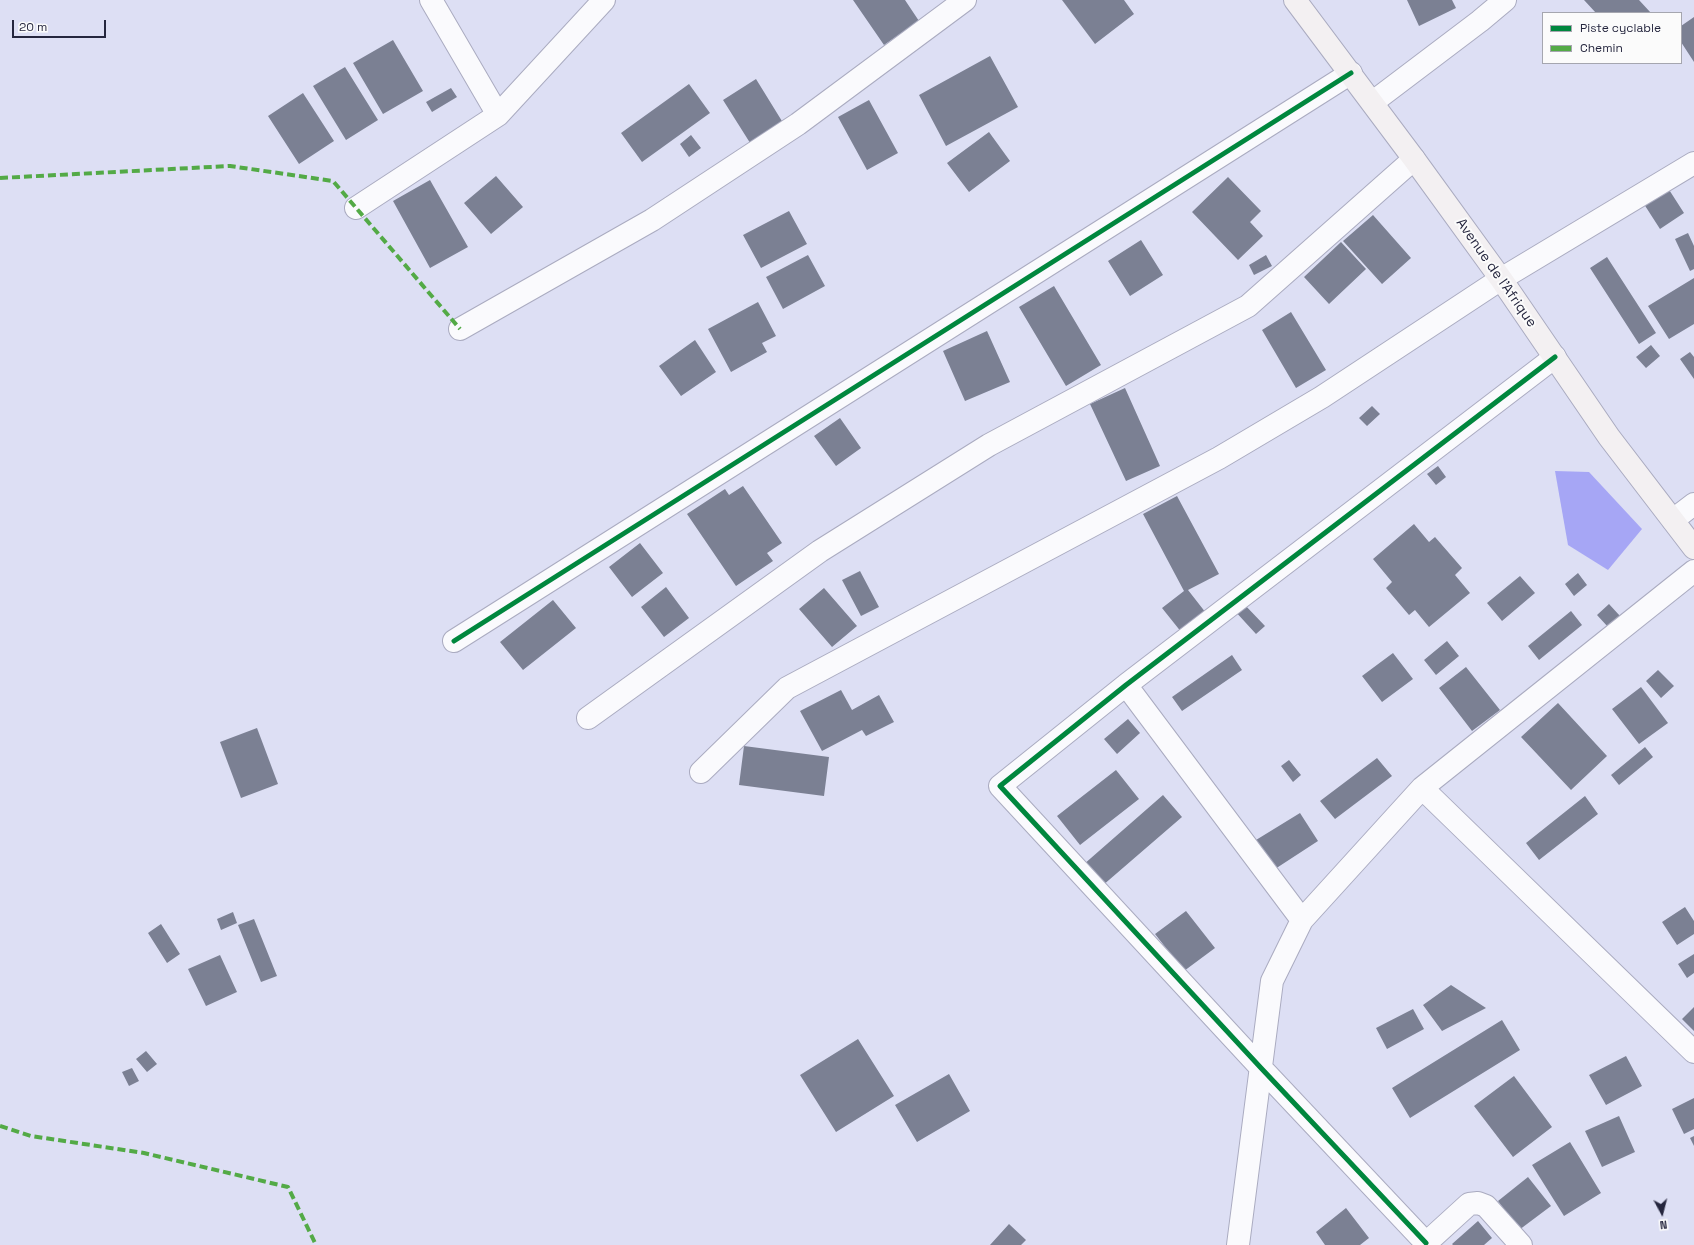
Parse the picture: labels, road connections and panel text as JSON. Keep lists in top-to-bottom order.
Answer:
{
  "streets": {
    "main road": ["Avenue de l'Afrique"]
  },
  "legend": ["Piste cyclable", "Chemin"],
  "scale_bar": "20 m",
  "north": "bottom"
}
